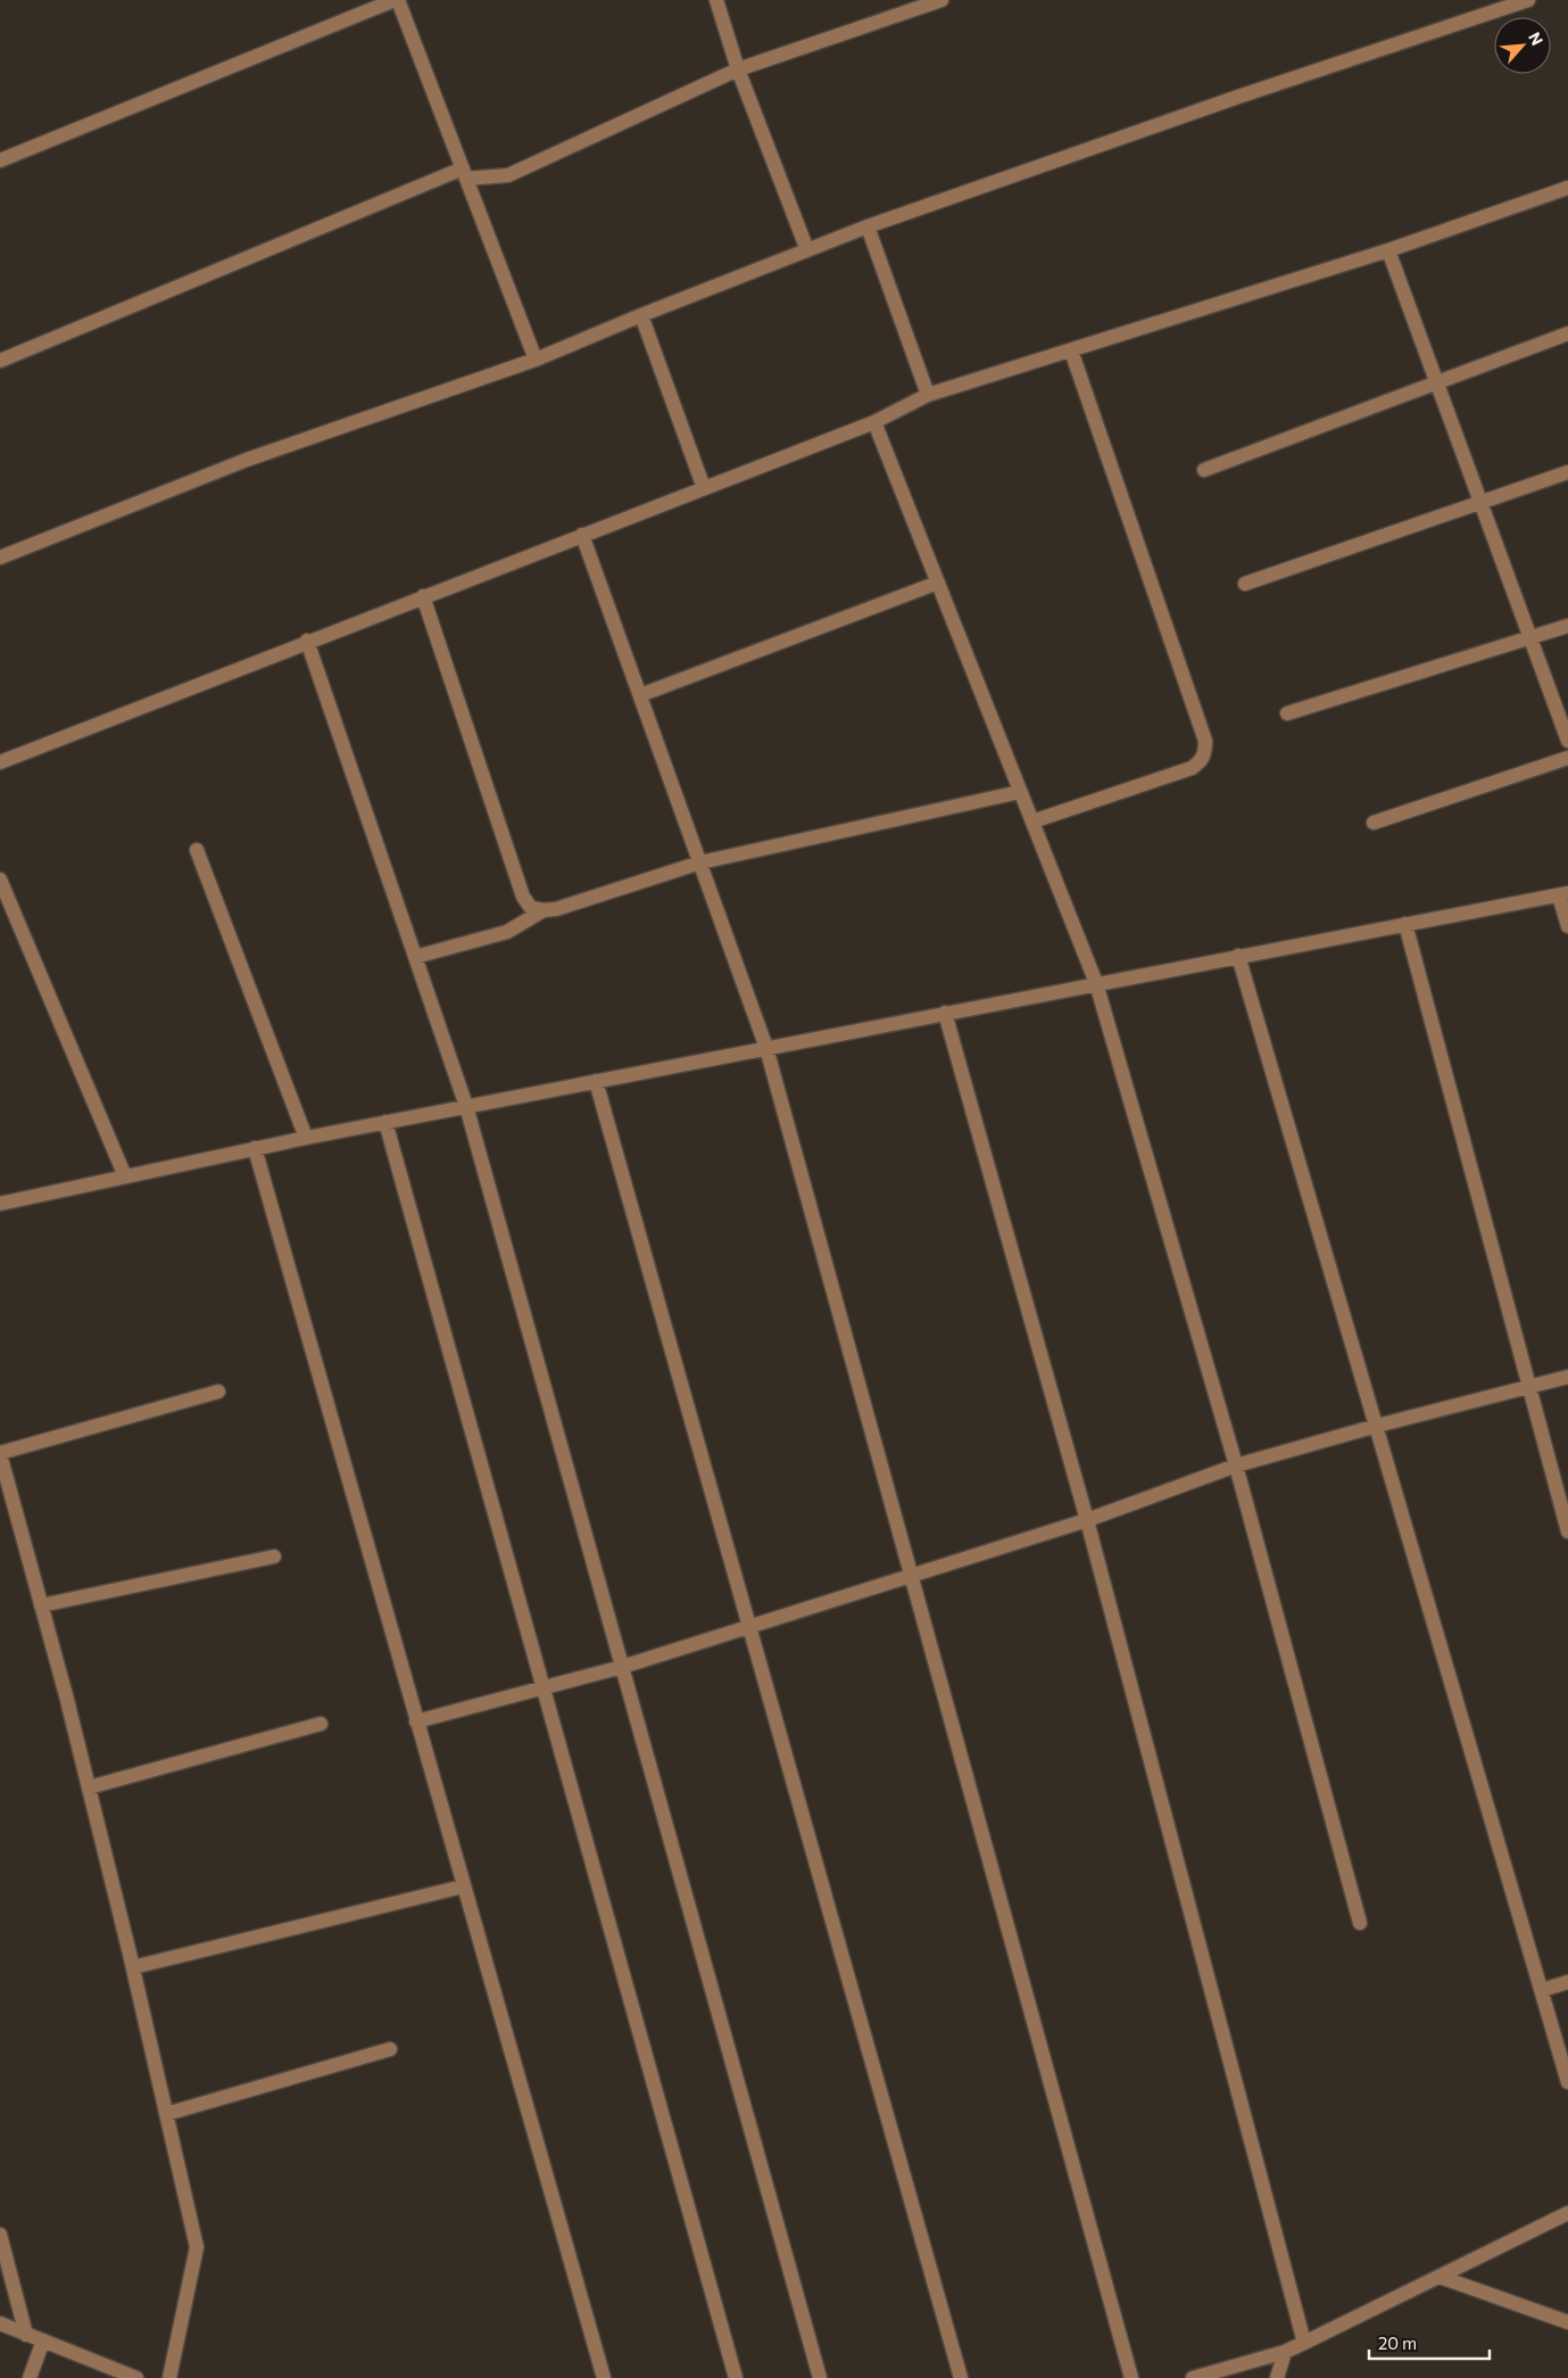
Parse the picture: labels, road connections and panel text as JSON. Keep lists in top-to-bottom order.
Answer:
{
  "scale_bar": "20 m",
  "north": "top right"
}
